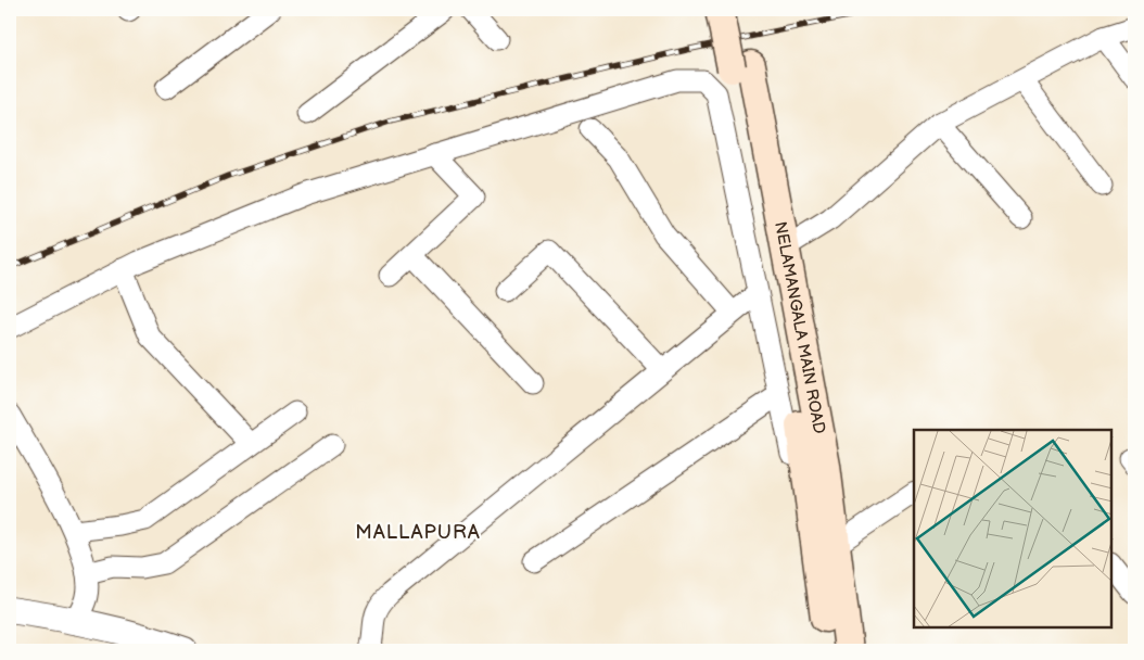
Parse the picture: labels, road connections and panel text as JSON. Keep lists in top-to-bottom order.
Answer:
{
  "streets": {
    "main road": ["NELAMANGALA MAIN ROAD"]
  },
  "districts": ["MALLAPURA"]
}
